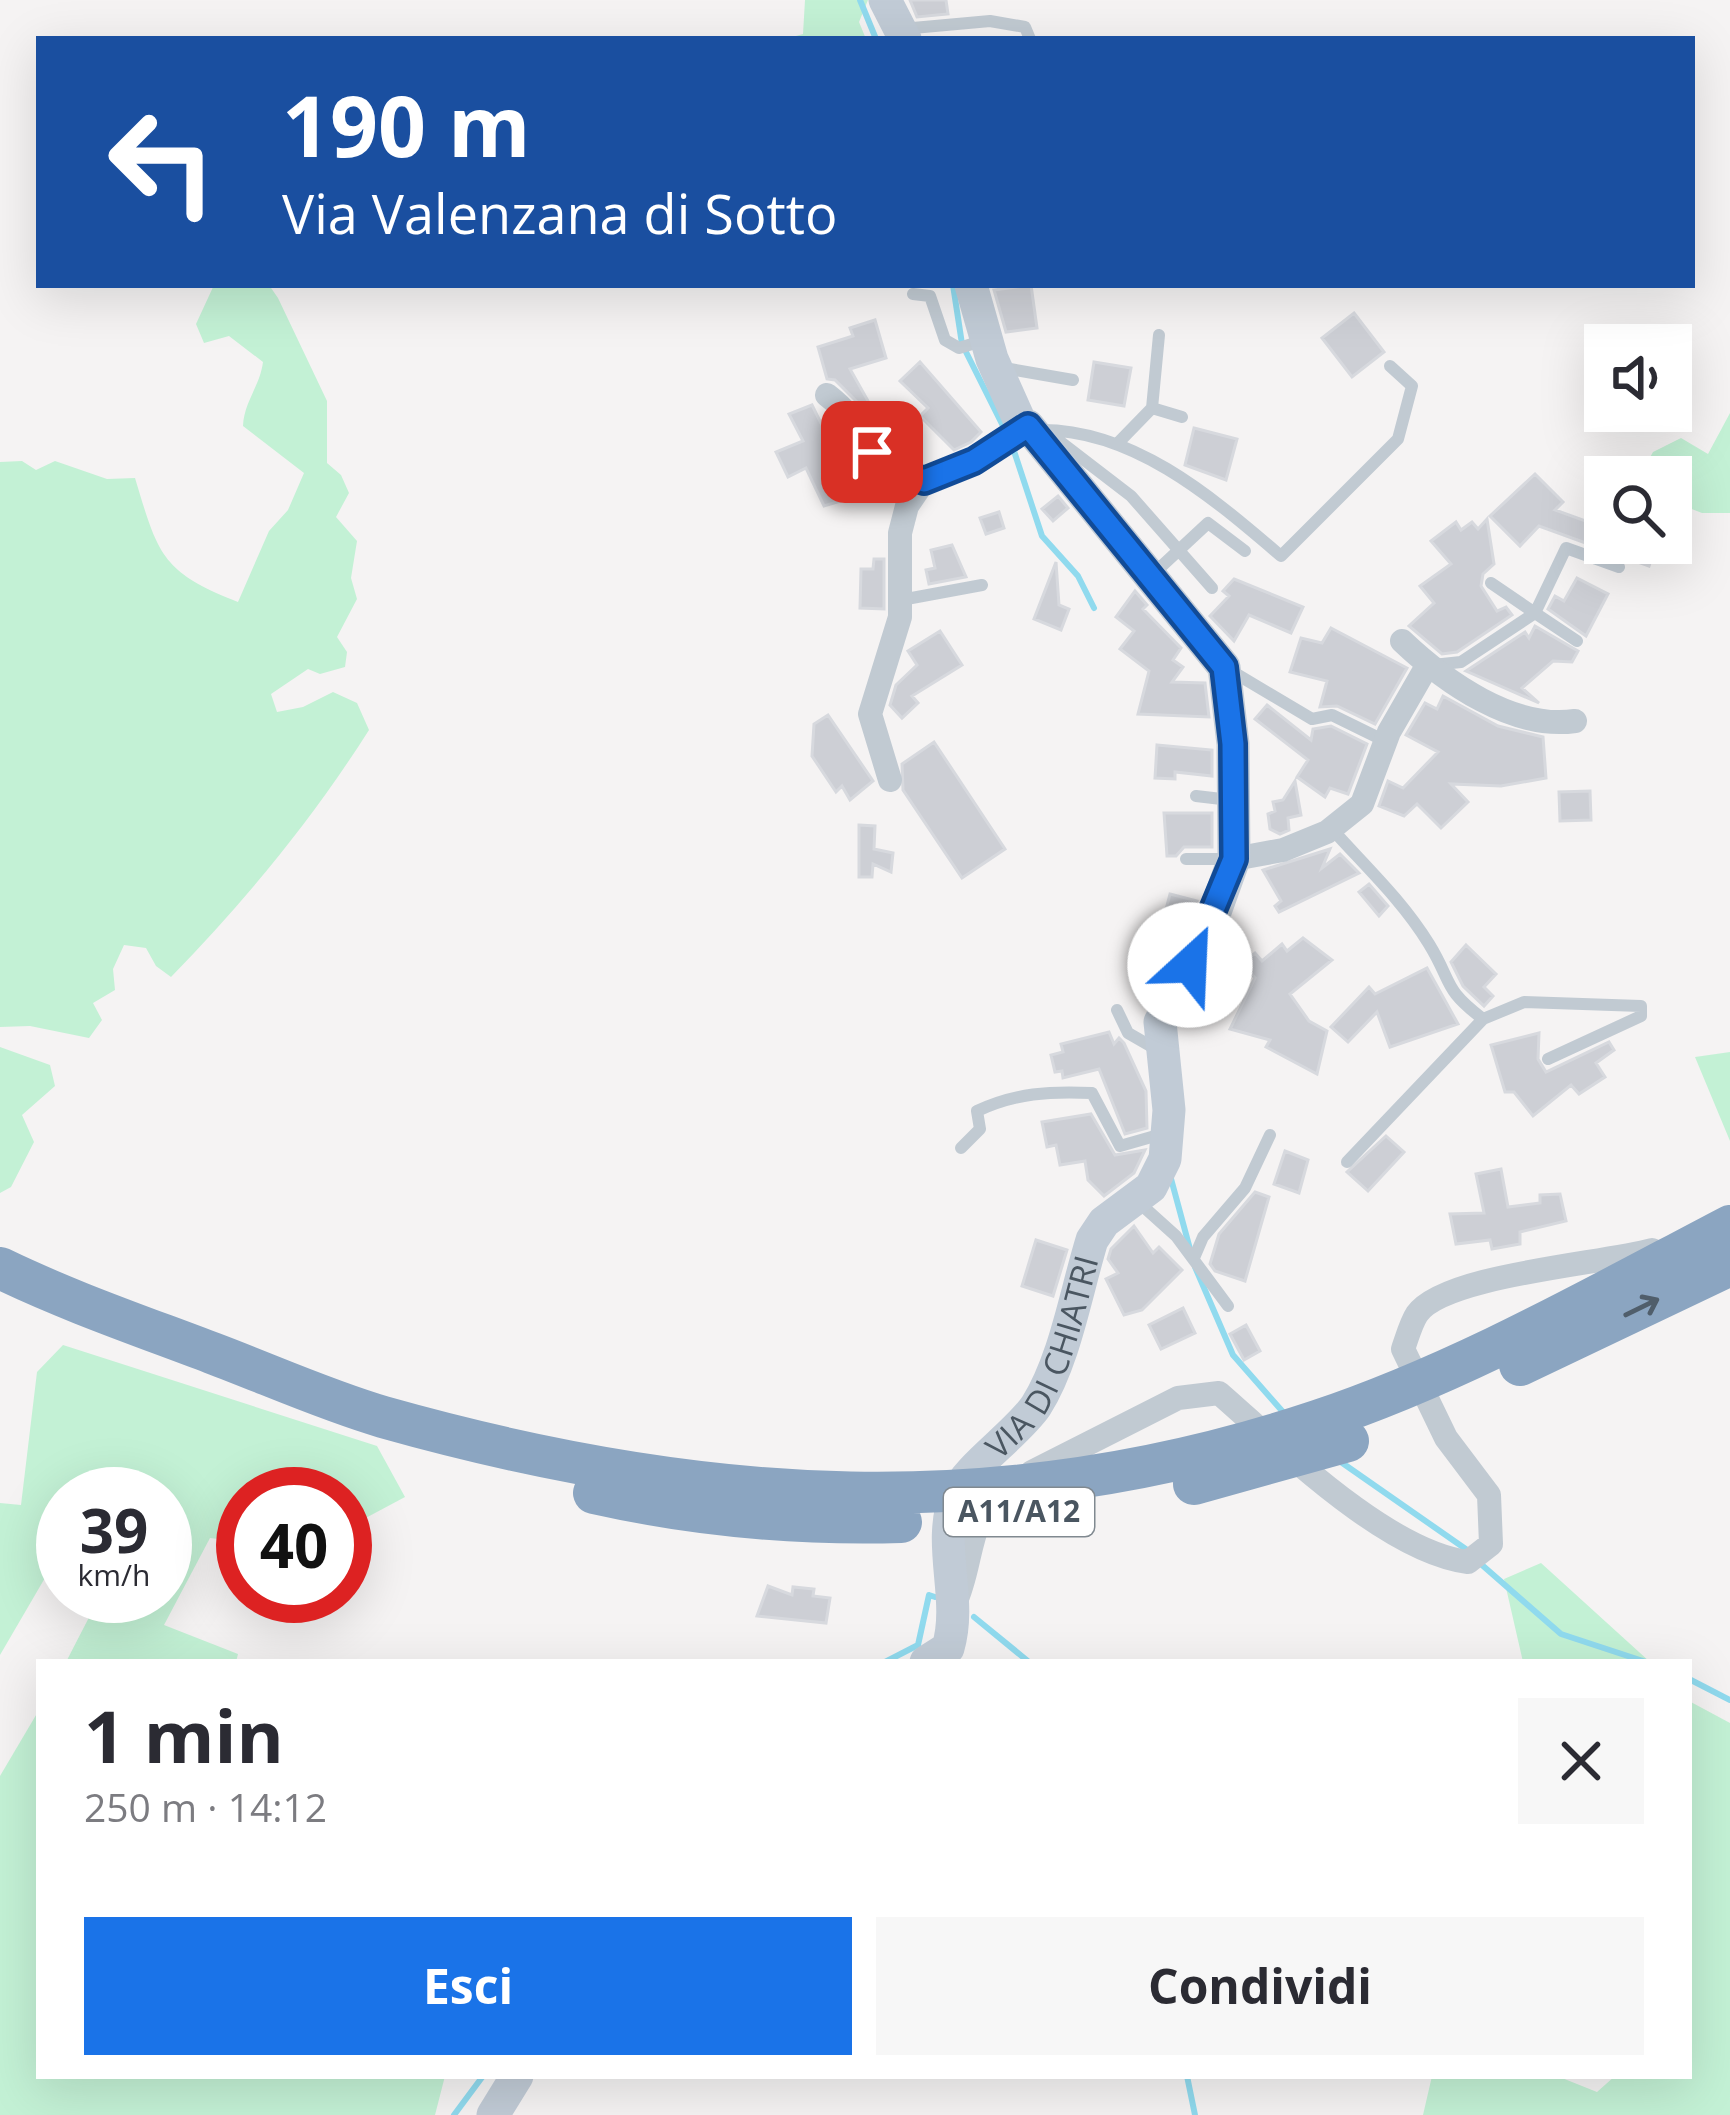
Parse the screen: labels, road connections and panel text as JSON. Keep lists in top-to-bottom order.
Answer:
{
  "streets": {
    "highway": ["A11/A12"],
    "street": ["VIA DI CHIATRI"]
  },
  "page": {
    "turn": ["190 m", "Via Valenzana di Sotto"],
    "speed": "39 km/h",
    "limit": "40",
    "heading": ["1 min", "250 m · 14:12"],
    "buttons": ["Esci", "Condividi"]
  }
}
